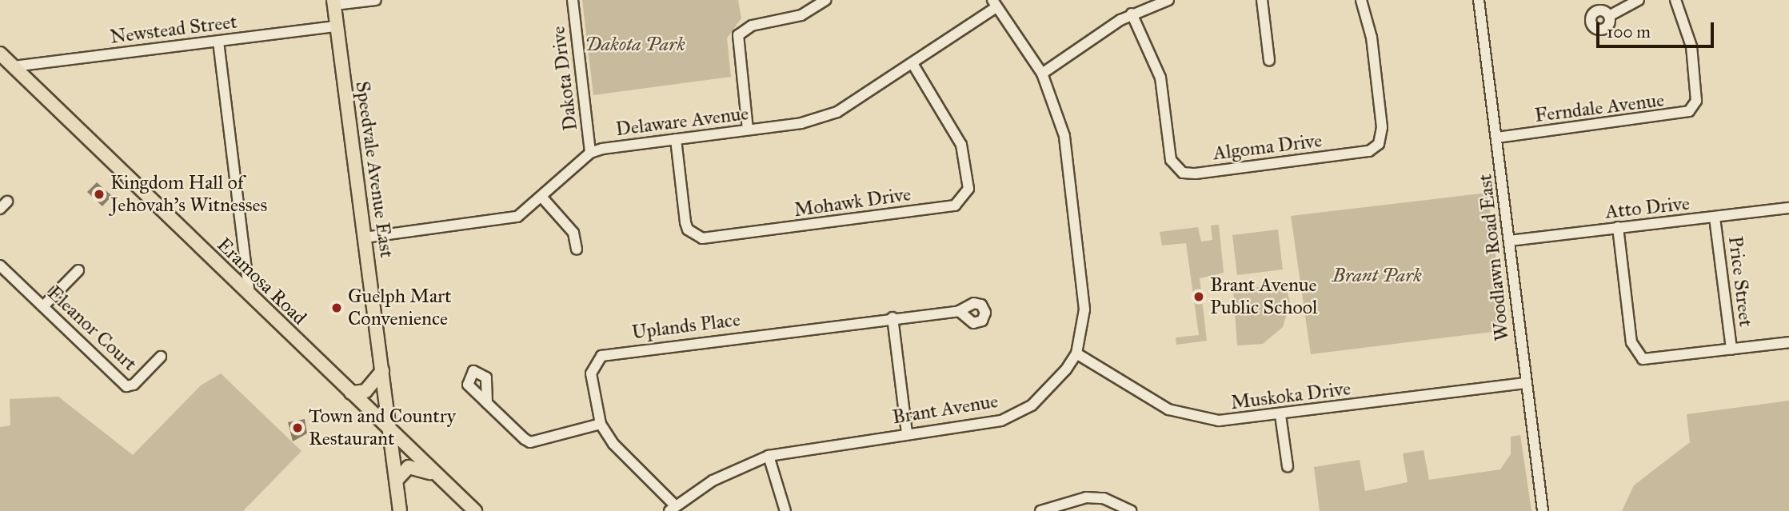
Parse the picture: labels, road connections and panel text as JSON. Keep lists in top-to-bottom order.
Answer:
{
  "streets": {
    "main road": ["Speedvale Avenue East", "Eramosa Road"],
    "street": [
      "Newstead Street",
      "Dakota Drive",
      "Ferndale Avenue",
      "Delaware Avenue",
      "Algoma Drive",
      "Mohawk Drive",
      "Atto Drive",
      "Woodlawn Road East",
      "Price Street",
      "Uplands Place",
      "Eleanor Court",
      "Muskoka Drive",
      "Brant Avenue"
    ]
  },
  "crossings": [
    ["Newstead Street", "Speedvale Avenue East"],
    ["Newstead Street", "Eramosa Road"],
    ["Dakota Drive", "Delaware Avenue"],
    ["Ferndale Avenue", "Woodlawn Road East"],
    ["Delaware Avenue", "Speedvale Avenue East"],
    ["Delaware Avenue", "Mohawk Drive"],
    ["Delaware Avenue", "Brant Avenue"],
    ["Speedvale Avenue East", "Eramosa Road"],
    ["Atto Drive", "Woodlawn Road East"],
    ["Atto Drive", "Price Street"],
    ["Woodlawn Road East", "Muskoka Drive"],
    ["Uplands Place", "Brant Avenue"],
    ["Muskoka Drive", "Brant Avenue"]
  ],
  "parks": ["Dakota Park", "Brant Park"],
  "places": [
    "Kingdom Hall of Jehovah's Witnesses",
    "Brant Avenue Public School",
    "Guelph Mart Convenience",
    "Town and Country Restaurant"
  ],
  "scale_bar": "100 m"
}
